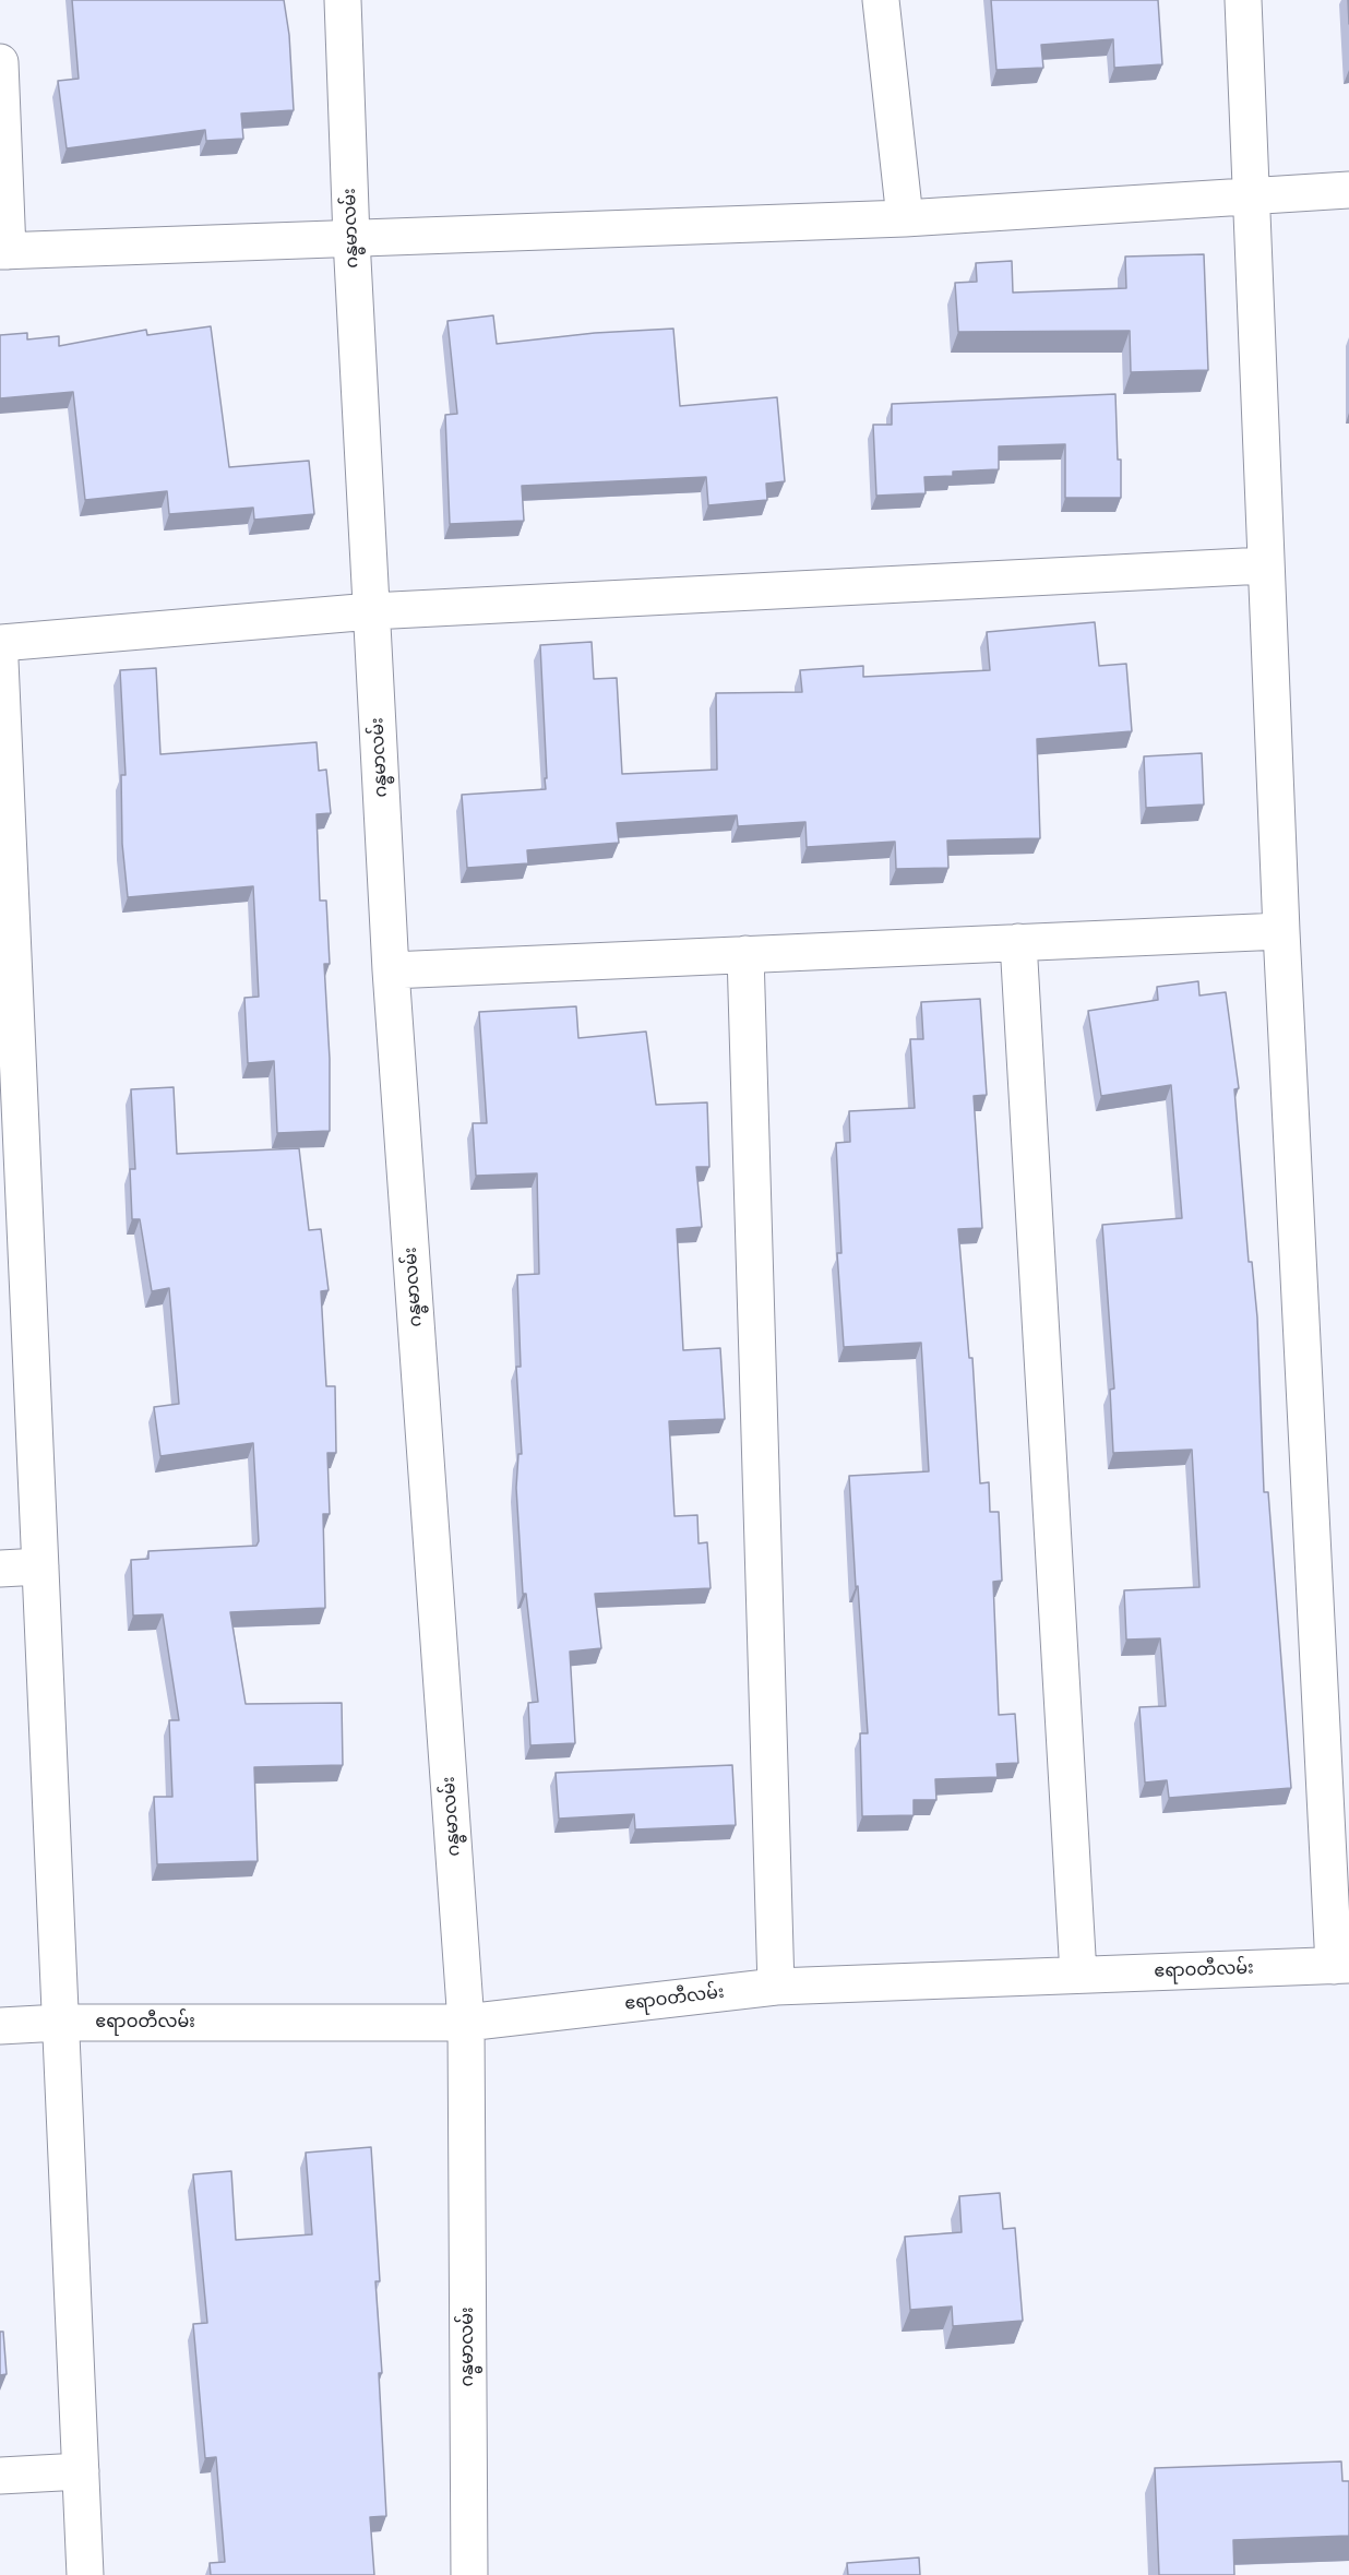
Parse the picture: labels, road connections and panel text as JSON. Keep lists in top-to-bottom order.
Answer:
{
  "streets": {
    "street": ["ဂန္ဓမာလမ်း", "ဧရာဝတီလမ်း"]
  },
  "crossings": [
    ["ဂန္ဓမာလမ်း", "ဧရာဝတီလမ်း"]
  ]
}
